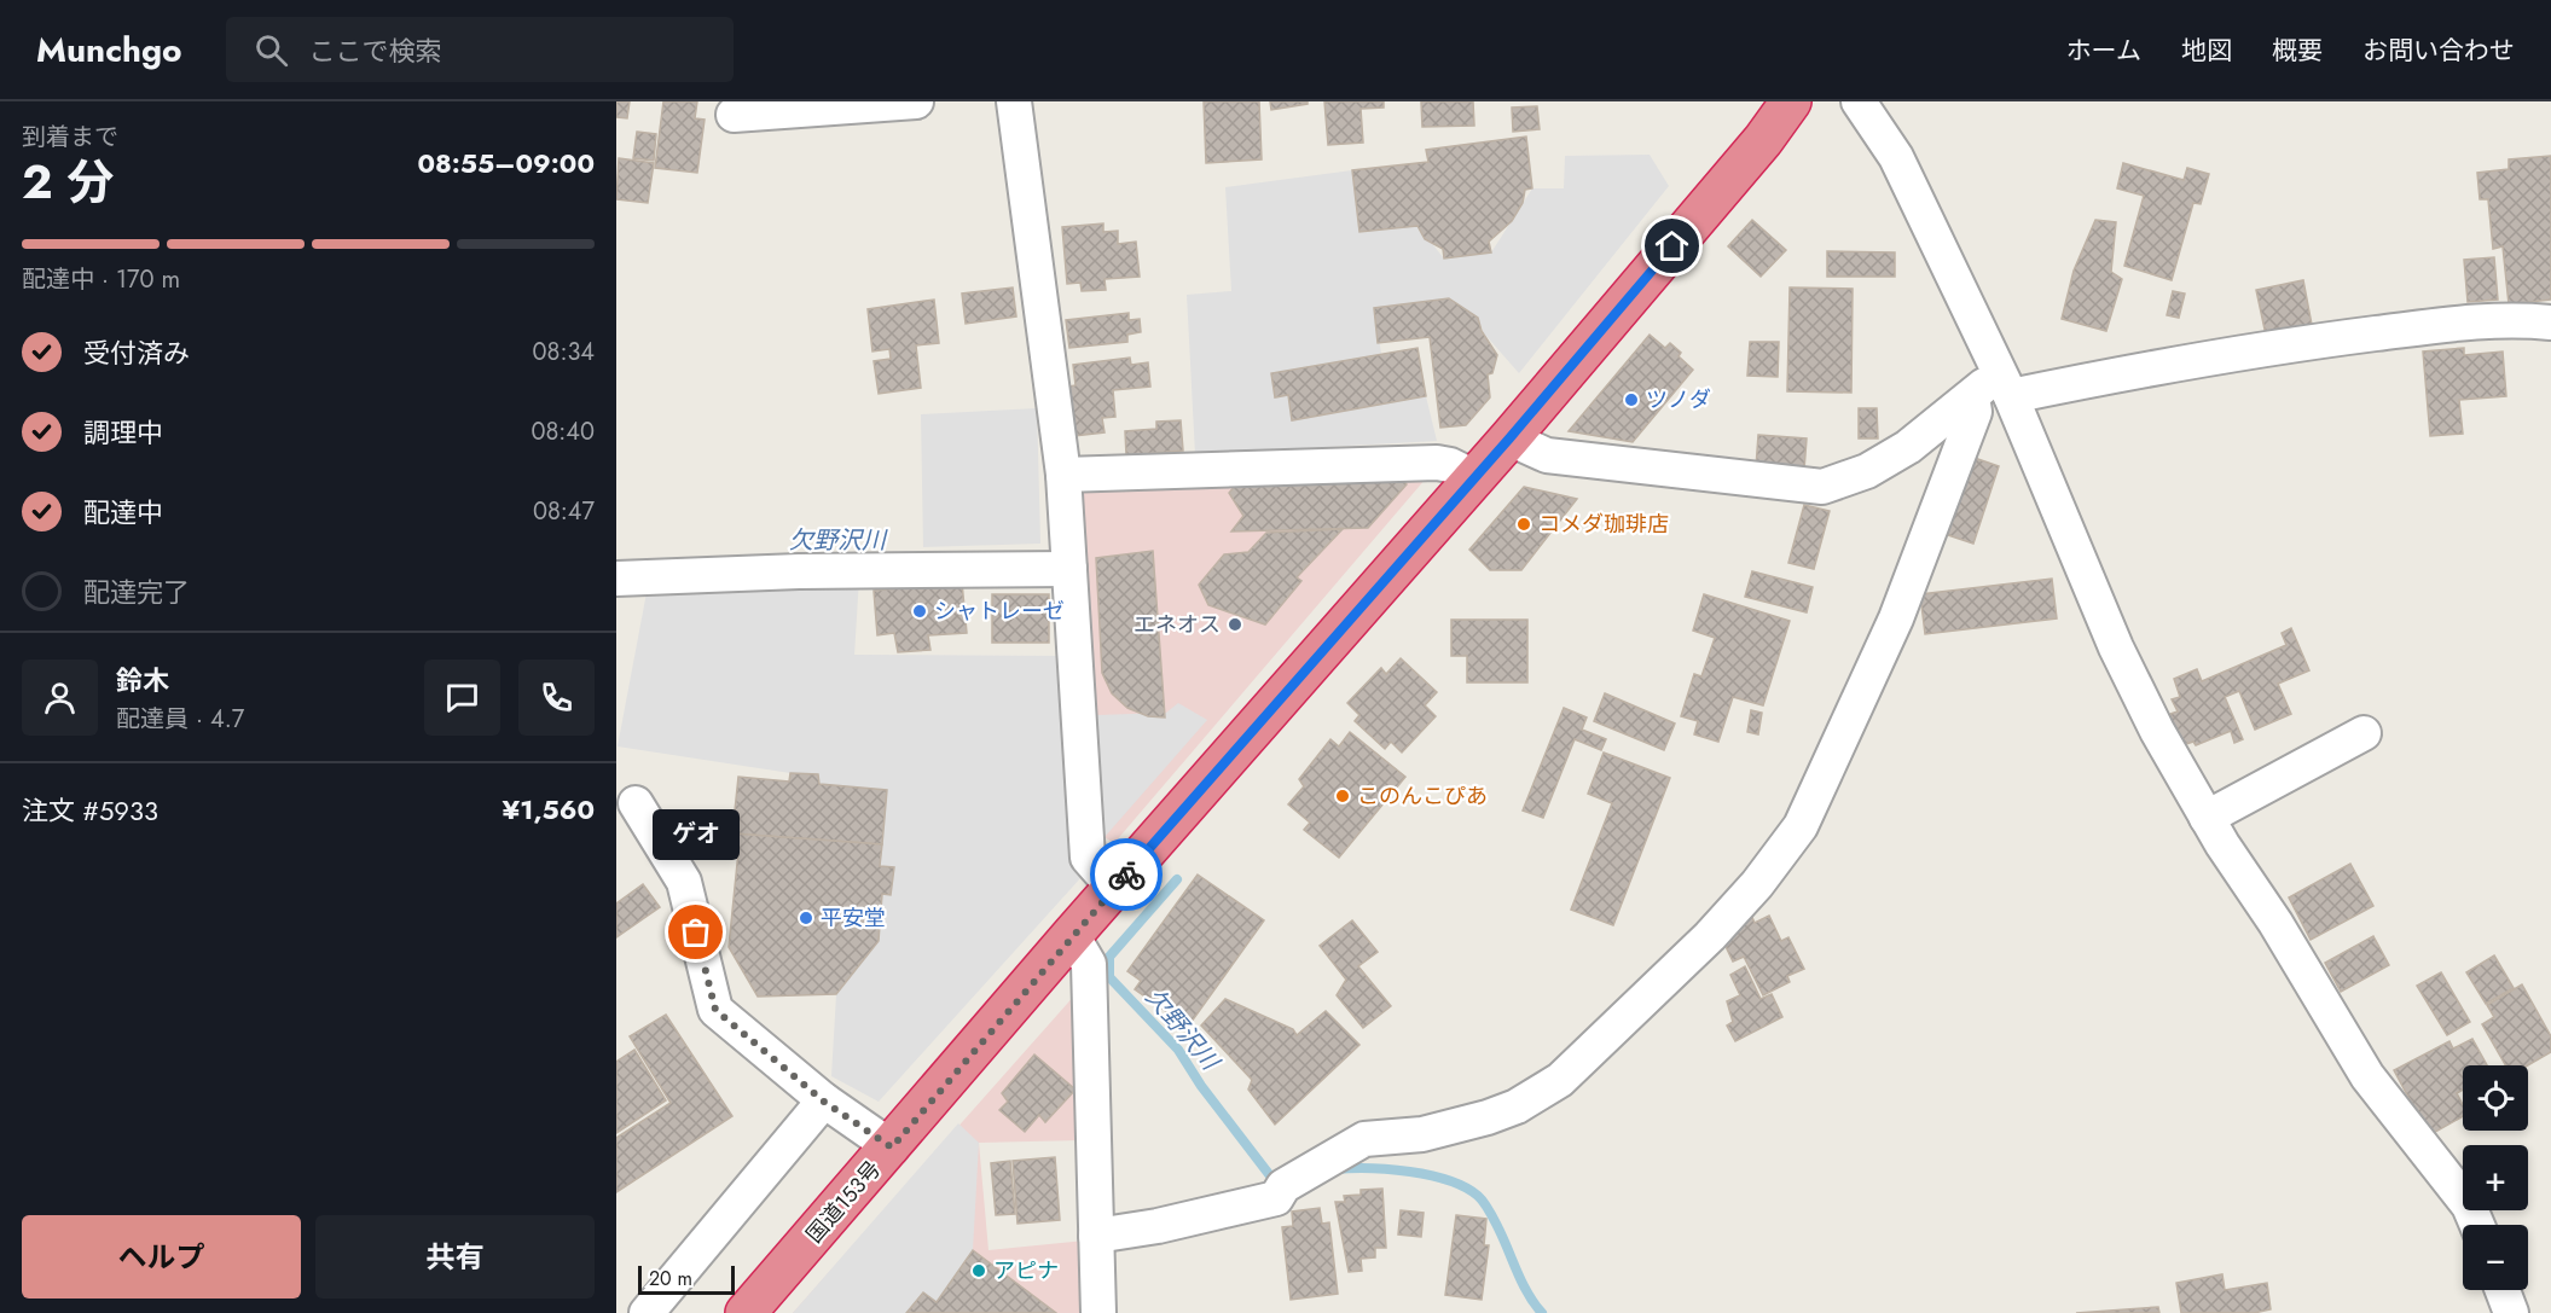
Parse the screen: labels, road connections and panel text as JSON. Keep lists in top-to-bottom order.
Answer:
{
  "streets": {
    "highway": ["国道153号"]
  },
  "water": ["欠野沢川"],
  "places": [
    "ツノダ",
    "コメダ珈琲店",
    "シャトレーゼ",
    "エネオス",
    "このんこぴあ",
    "平安堂",
    "ゲオ",
    "アピナ"
  ],
  "scale_bar": "20 m",
  "page": {
    "header": "Munchgo",
    "search": "ここで検索",
    "nav": [
      "ホーム",
      "地図",
      "概要",
      "お問い合わせ"
    ],
    "heading": ["2 分", "到着まで", "08:55–09:00"],
    "panel": [
      "鈴木",
      "配達員 · 4.7",
      "注文 #5933",
      "¥1,560"
    ],
    "bar": "配達中 · 170 m",
    "list": [
      ["受付済み", "08:34"],
      ["調理中", "08:40"],
      ["配達中", "08:47"],
      "配達完了"
    ],
    "bubble": "ゲオ",
    "map_buttons": ["+", "−"],
    "buttons": ["ヘルプ", "共有"],
    "scale": "20 m"
  }
}
